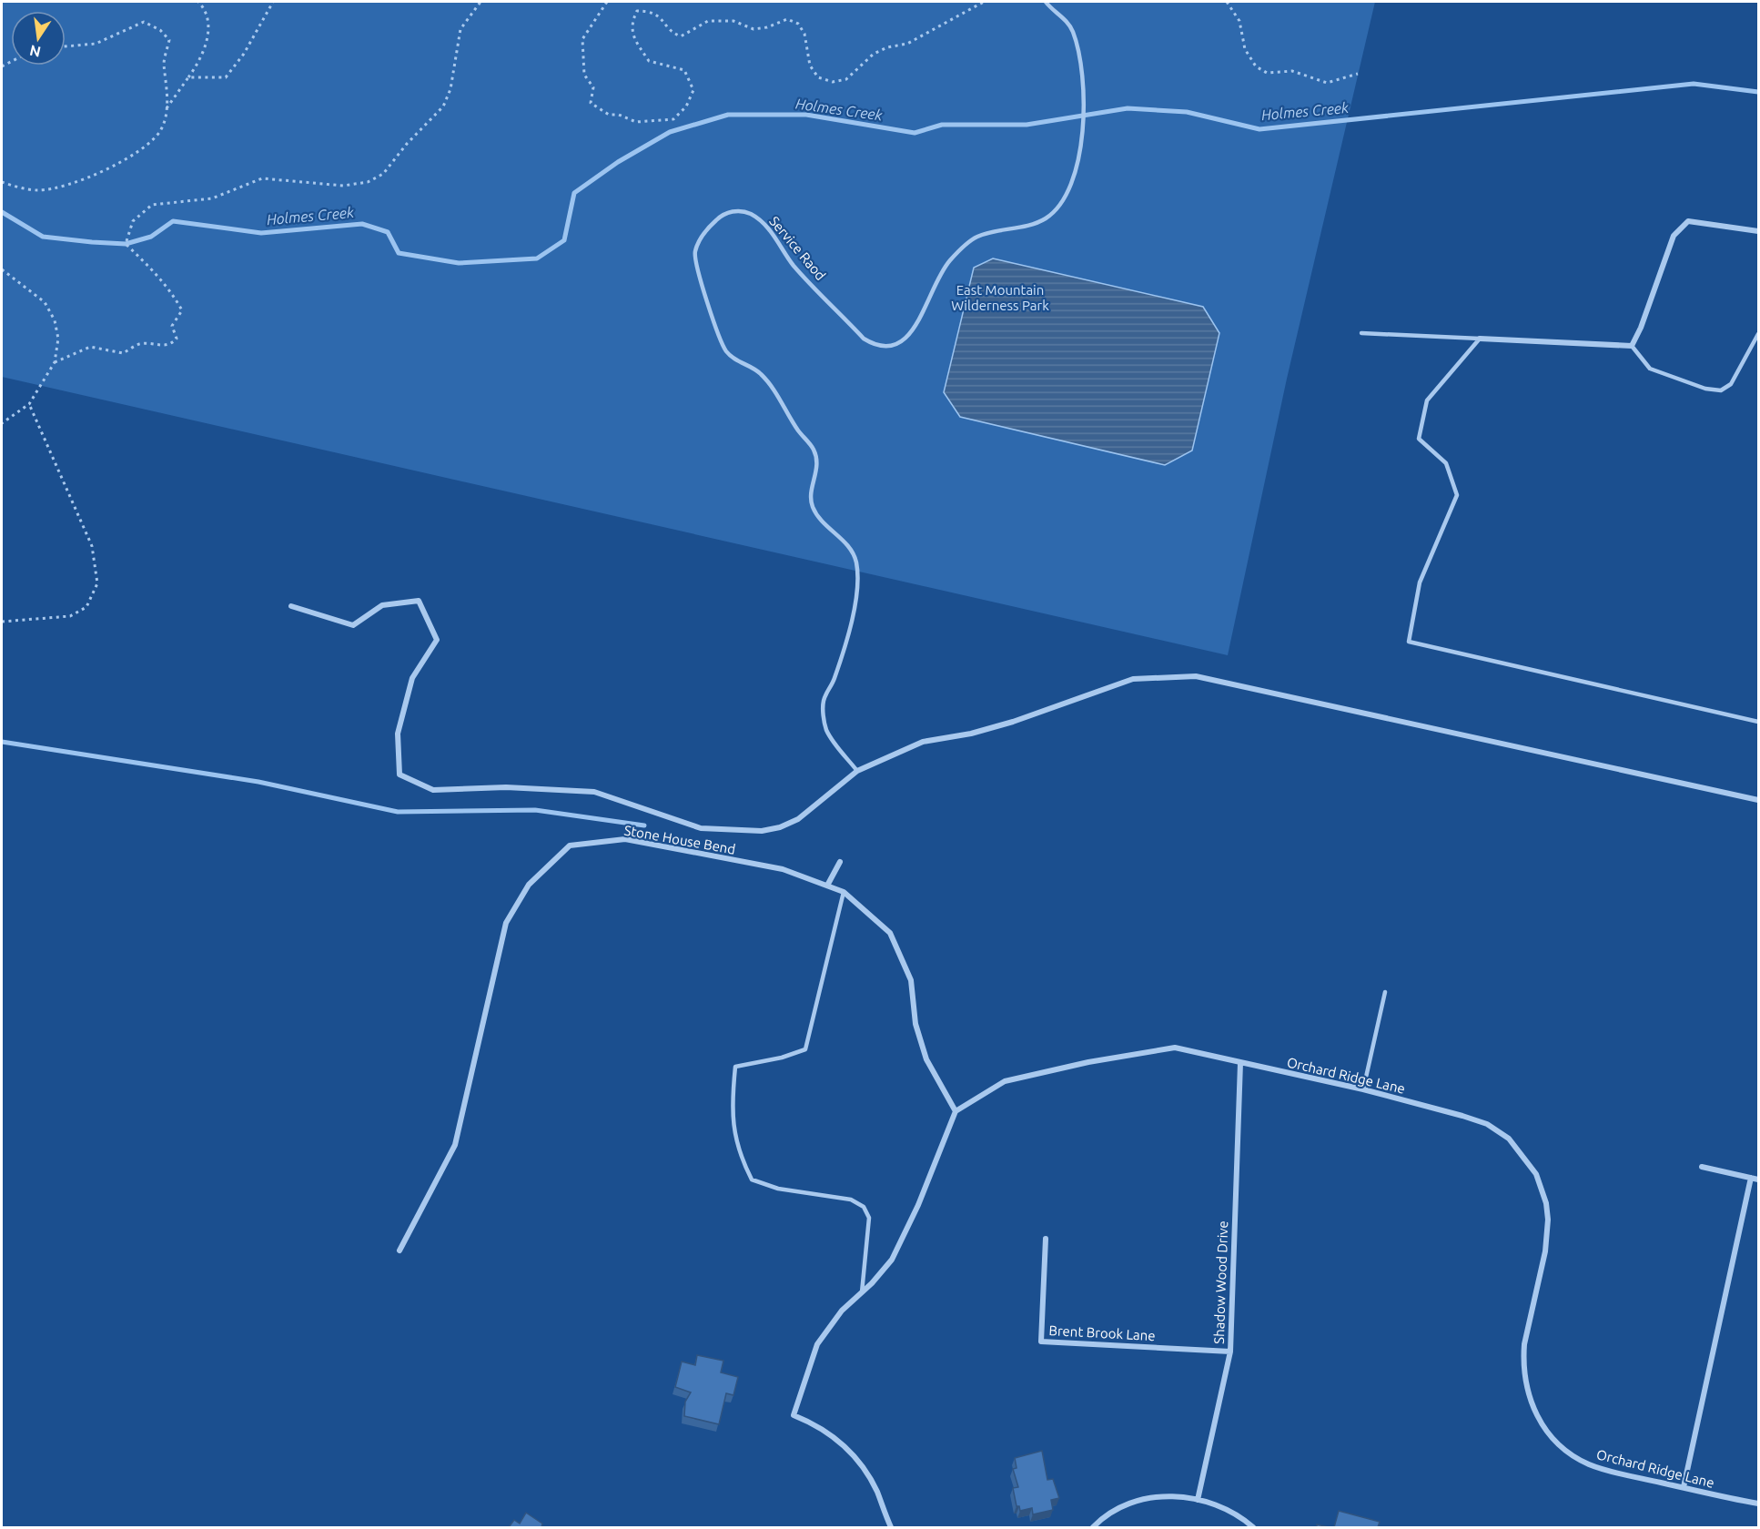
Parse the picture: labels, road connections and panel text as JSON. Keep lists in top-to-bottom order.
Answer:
{
  "streets": {
    "street": [
      "Stone House Bend",
      "Orchard Ridge Lane",
      "Shadow Wood Drive",
      "Brent Brook Lane"
    ],
    "lane": ["Service Raod"]
  },
  "crossings": [
    ["Stone House Bend", "Orchard Ridge Lane"],
    ["Orchard Ridge Lane", "Shadow Wood Drive"],
    ["Shadow Wood Drive", "Brent Brook Lane"]
  ],
  "water": ["Holmes Creek"],
  "parks": ["East Mountain Wilderness Park"],
  "north": "bottom"
}
